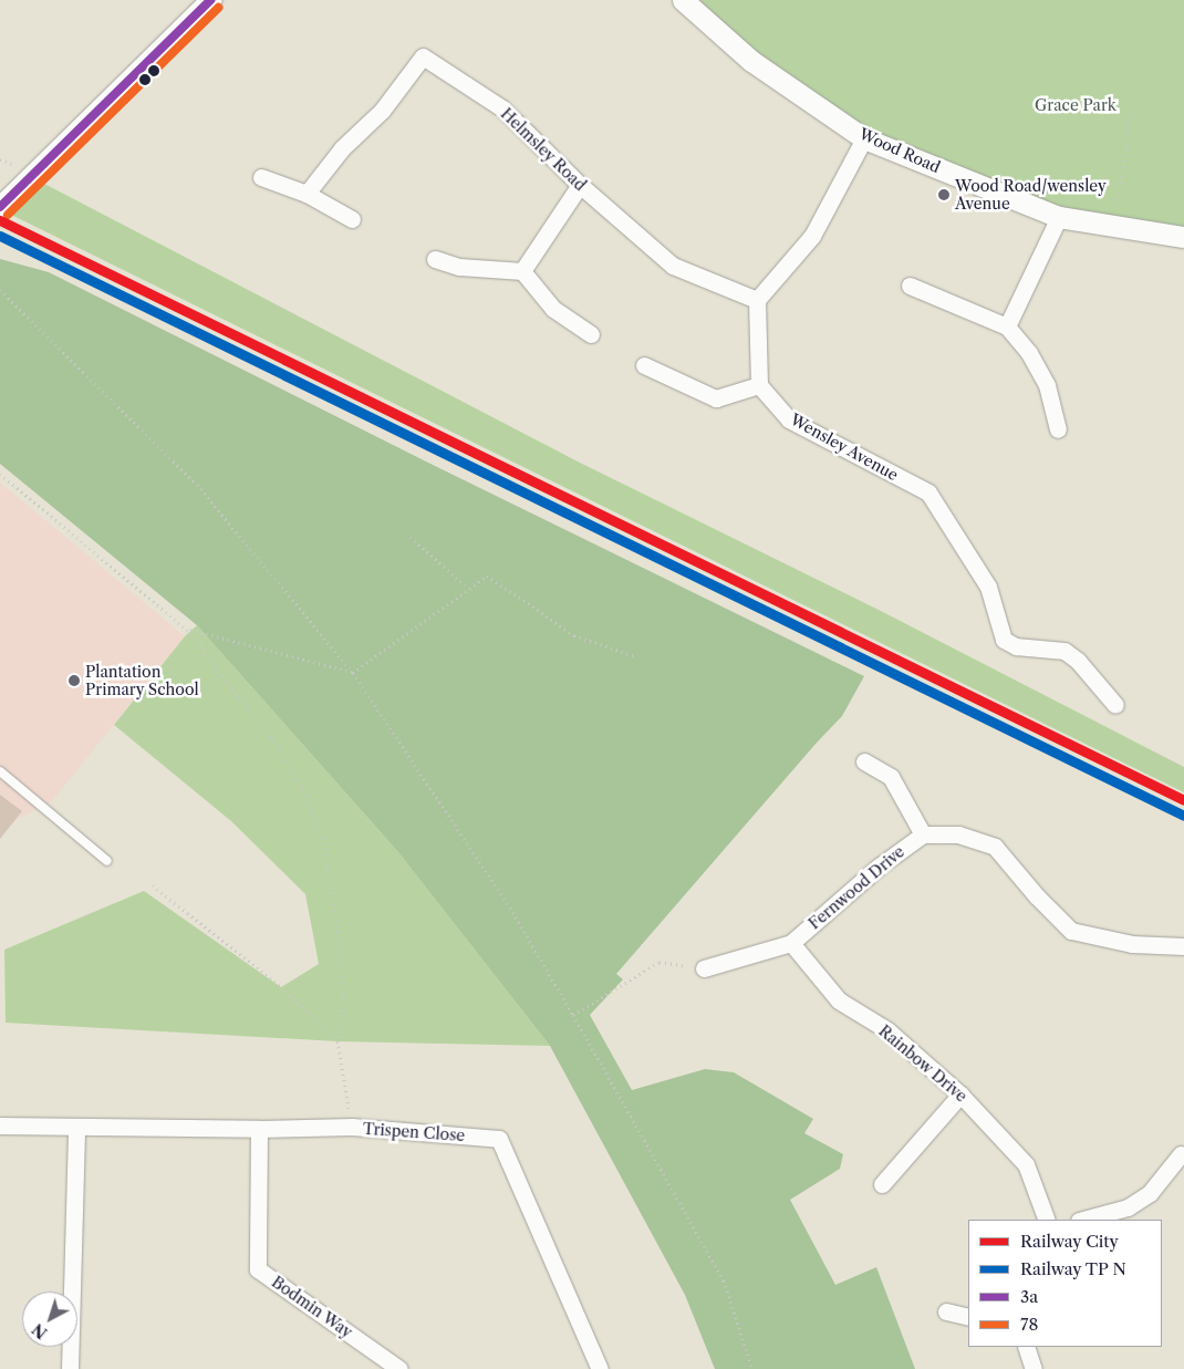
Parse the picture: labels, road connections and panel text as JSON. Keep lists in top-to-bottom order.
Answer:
{
  "streets": {
    "street": [
      "Helmsley Road",
      "Wood Road",
      "Wensley Avenue",
      "Fernwood Drive",
      "Rainbow Drive",
      "Trispen Close",
      "Bodmin Way"
    ]
  },
  "crossings": [
    ["Fernwood Drive", "Rainbow Drive"],
    ["Trispen Close", "Bodmin Way"]
  ],
  "parks": ["Grace Park"],
  "places": ["Wood Road/wensley Avenue", "Plantation Primary School"],
  "lines": ["transit line 3a", "transit line 78", "rail line City"],
  "legend": [
    "Railway City",
    "Railway TP N",
    "3a",
    "78"
  ],
  "north": "bottom left"
}
